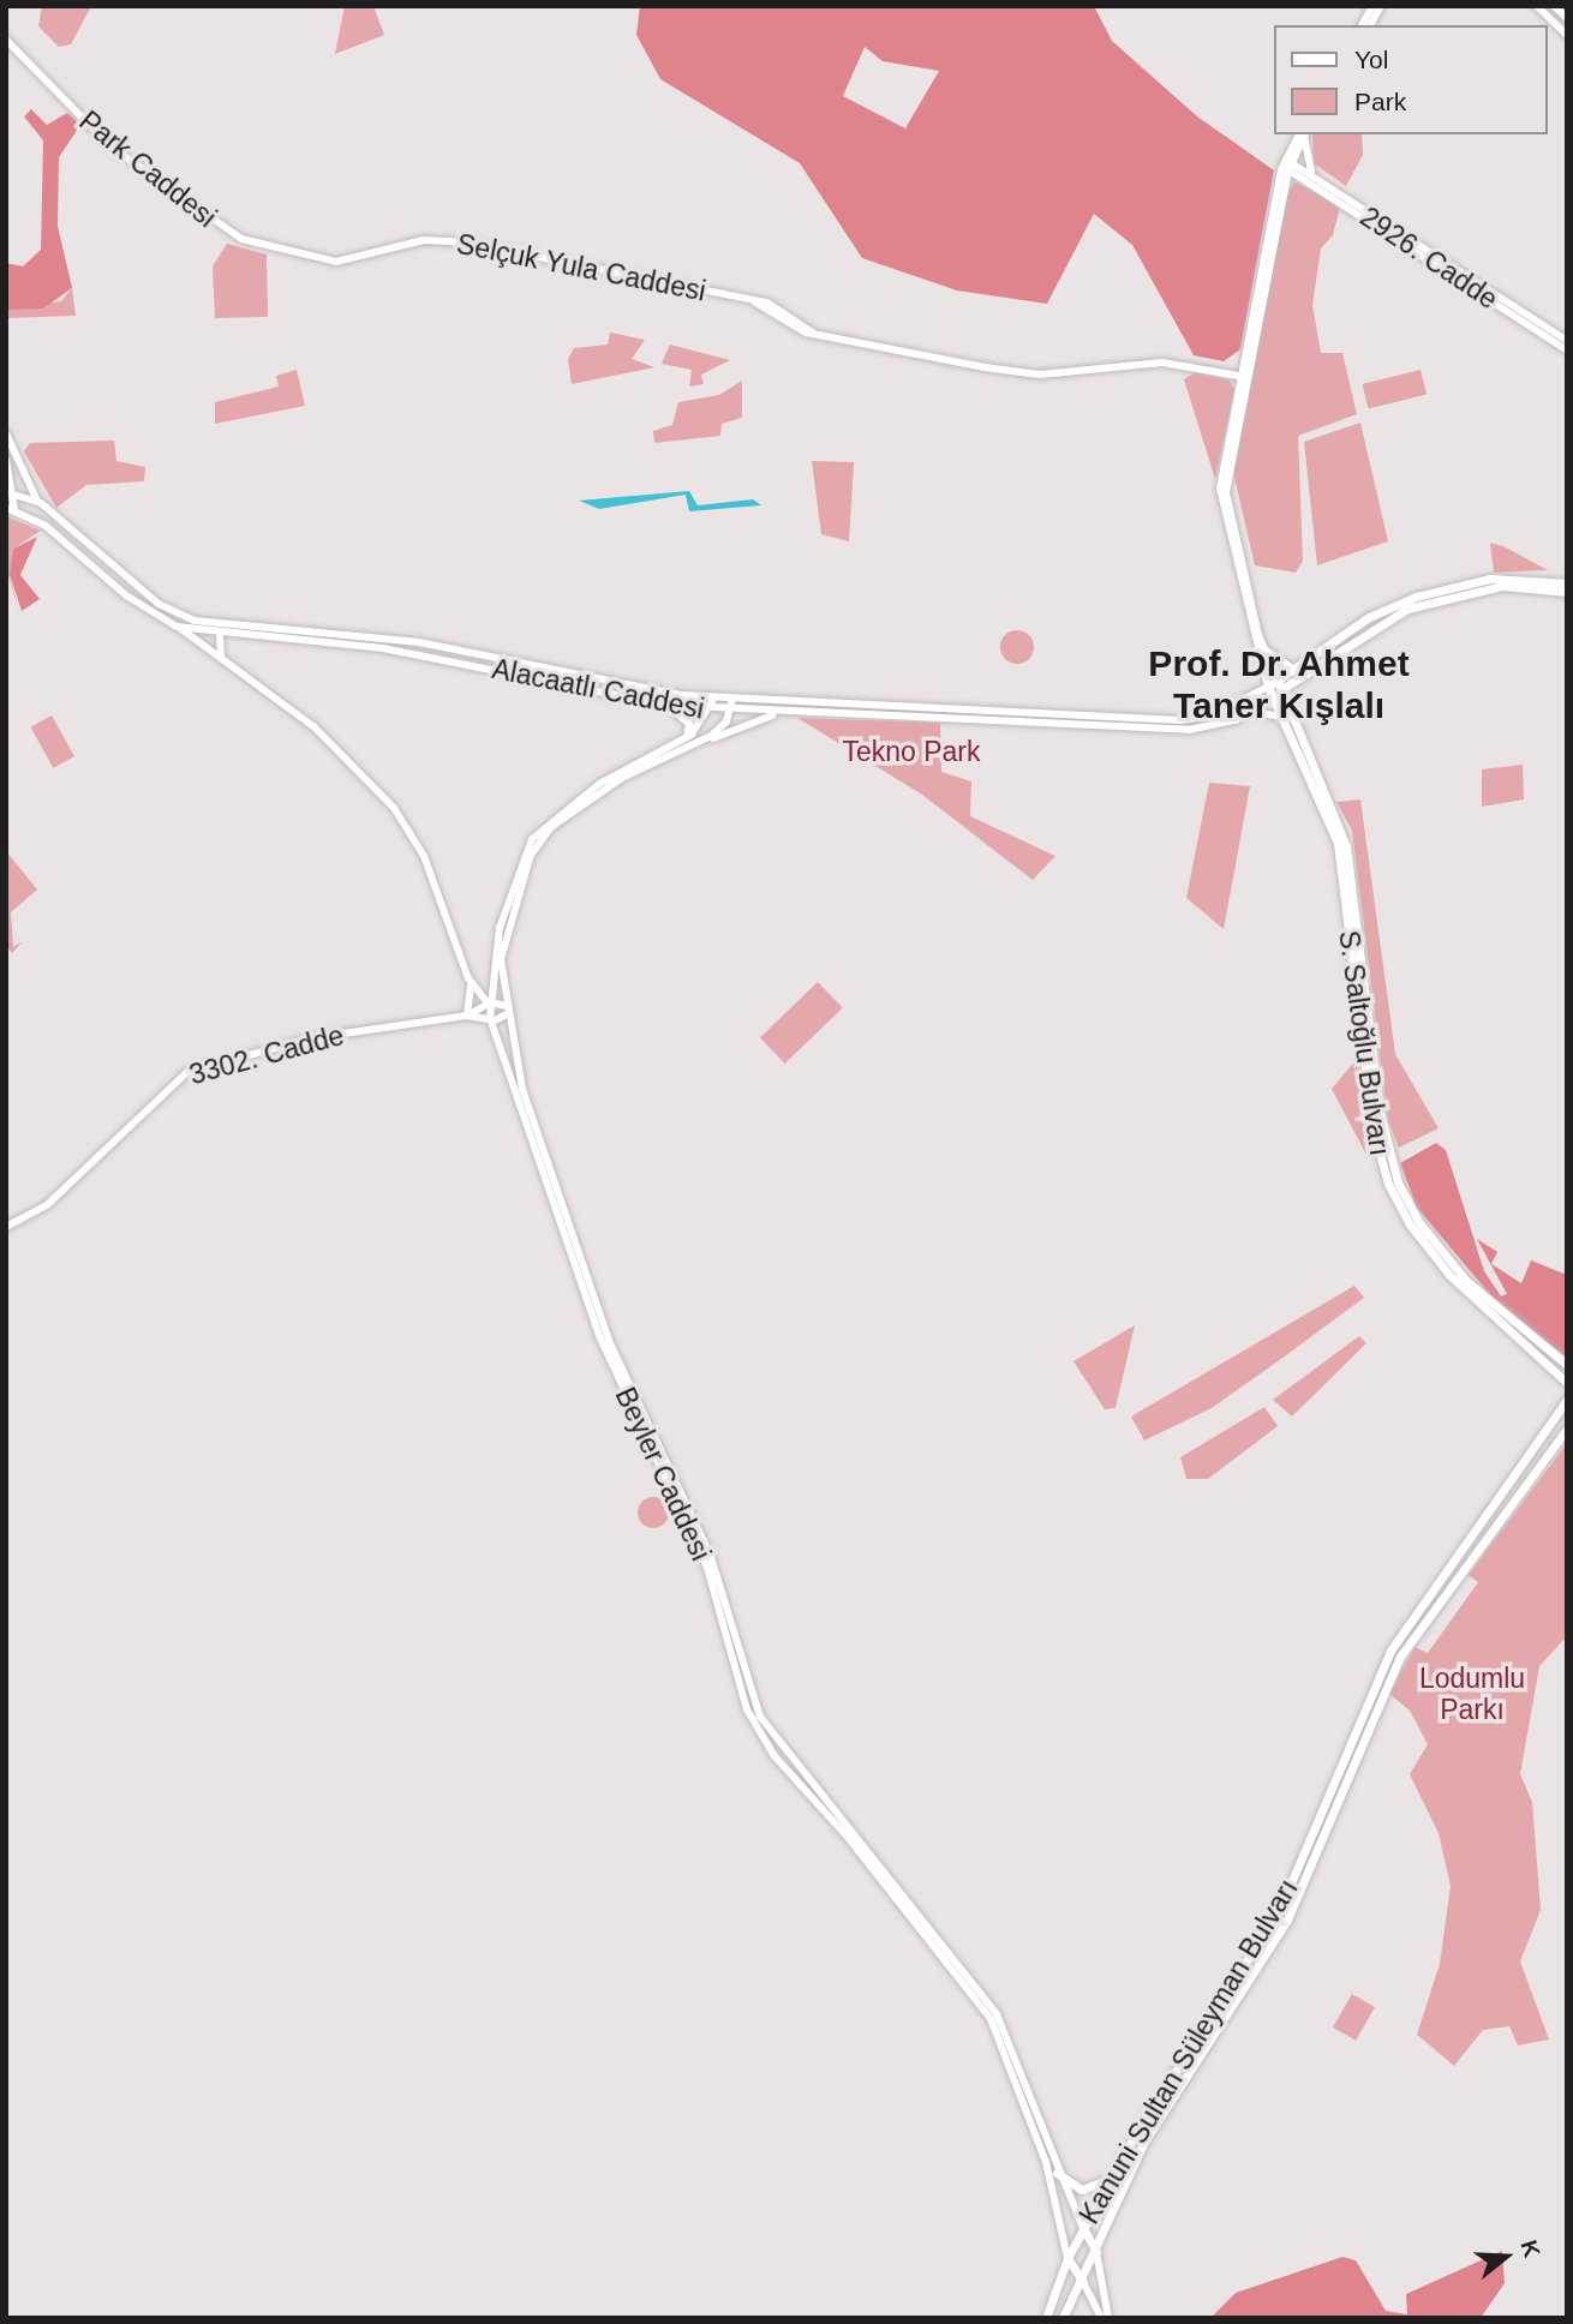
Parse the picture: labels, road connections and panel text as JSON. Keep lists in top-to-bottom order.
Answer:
{
  "streets": {
    "main road": [
      "Park Caddesi",
      "2926. Cadde",
      "Selçuk Yula Caddesi",
      "Alacaatlı Caddesi",
      "S. Saltoğlu Bulvarı",
      "3302. Cadde",
      "Beyler Caddesi",
      "Kanuni Sultan Süleyman Bulvarı"
    ]
  },
  "crossings": [
    ["Park Caddesi", "Selçuk Yula Caddesi"],
    ["Alacaatlı Caddesi", "S. Saltoğlu Bulvarı"],
    ["Alacaatlı Caddesi", "Beyler Caddesi"],
    ["3302. Cadde", "Beyler Caddesi"],
    ["Beyler Caddesi", "Kanuni Sultan Süleyman Bulvarı"]
  ],
  "districts": ["Prof. Dr. Ahmet Taner Kışlalı"],
  "parks": ["Tekno Park", "Lodumlu Parkı"],
  "legend": ["Yol", "Park"],
  "north": "right"
}
